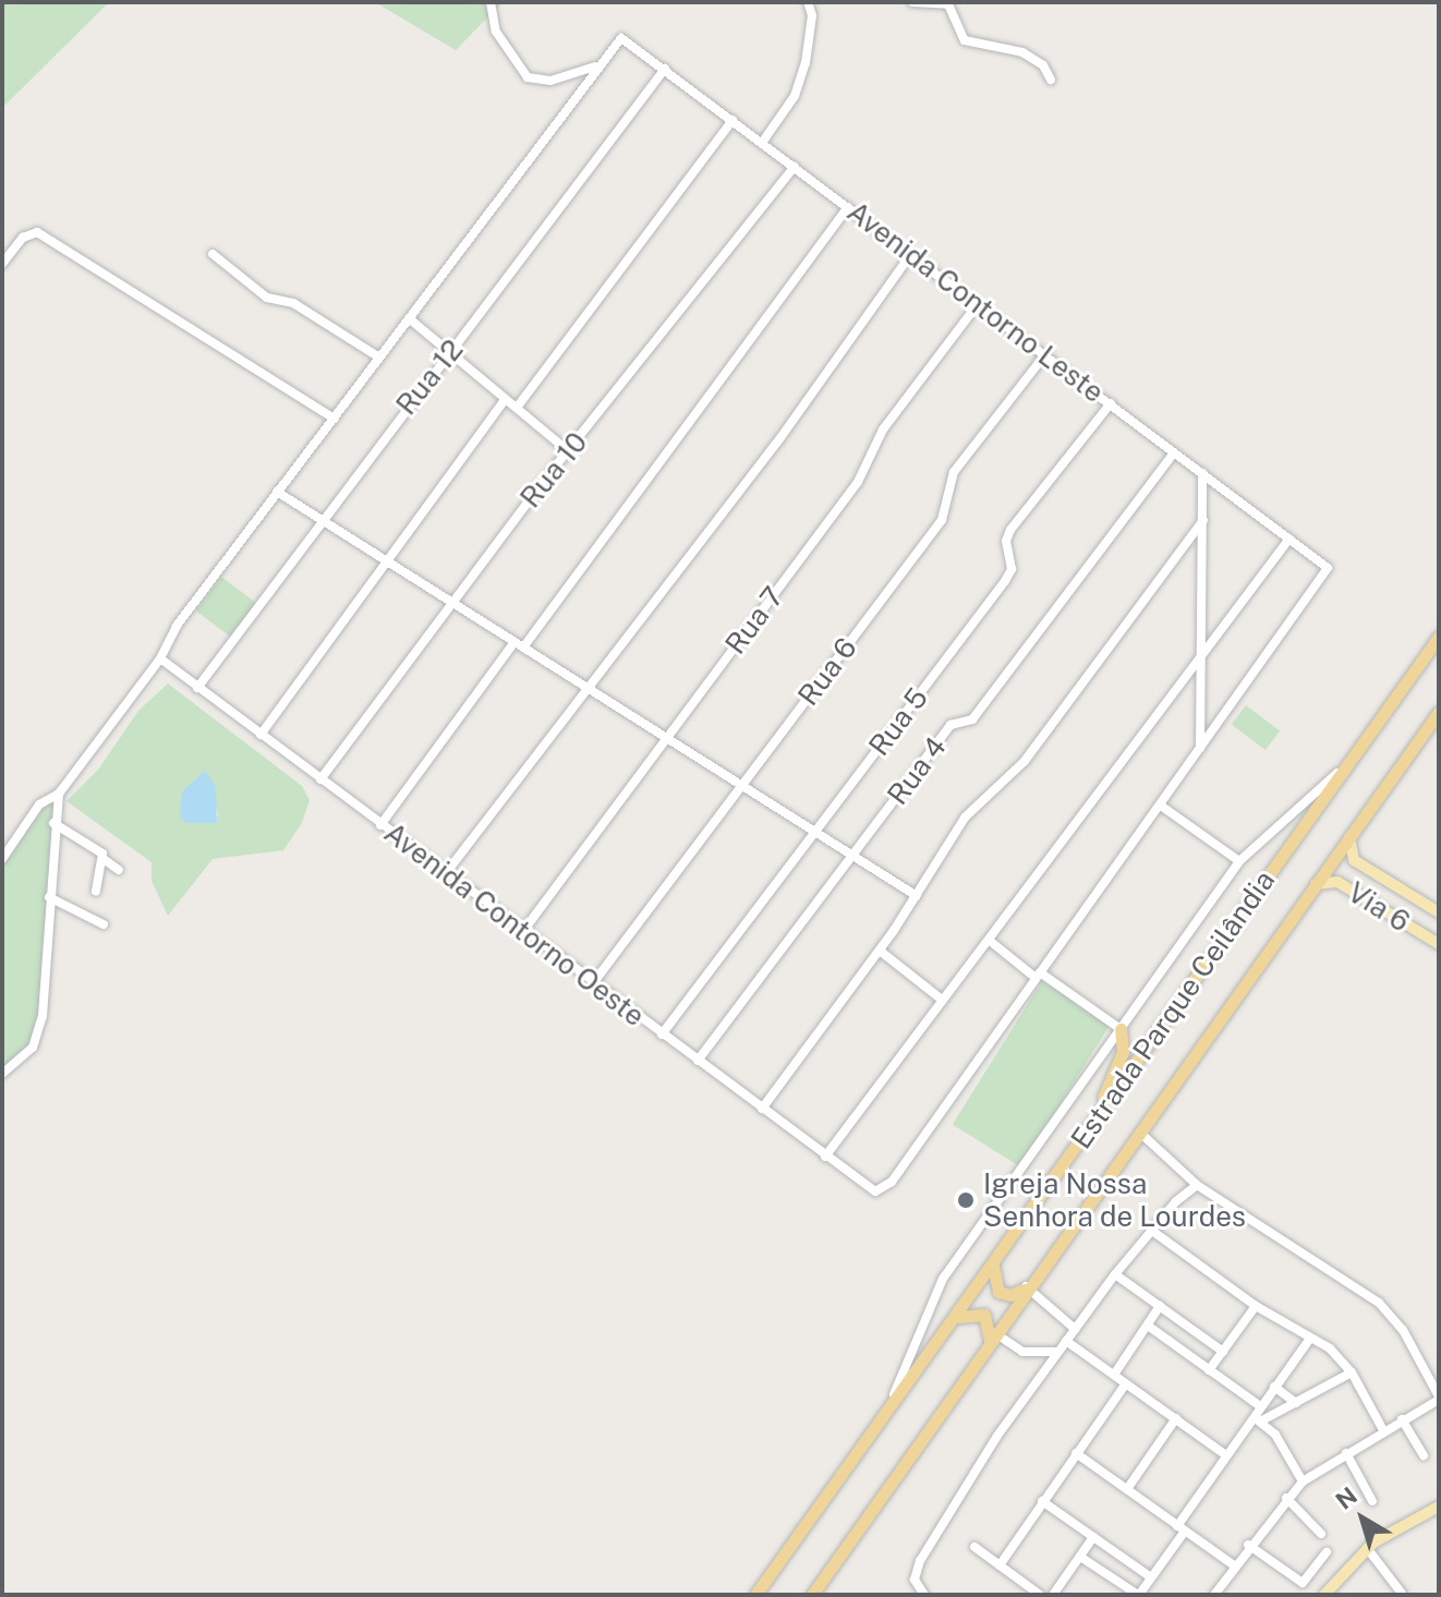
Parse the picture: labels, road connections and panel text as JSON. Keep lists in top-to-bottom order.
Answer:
{
  "streets": {
    "highway": ["Estrada Parque Ceilândia"],
    "main road": ["Via 6"],
    "street": [
      "Avenida Contorno Leste",
      "Rua 12",
      "Rua 10",
      "Rua 7",
      "Rua 6",
      "Rua 5",
      "Rua 4",
      "Avenida Contorno Oeste"
    ]
  },
  "crossings": [
    ["Avenida Contorno Leste", "Rua 12"],
    ["Avenida Contorno Leste", "Rua 10"],
    ["Avenida Contorno Leste", "Rua 7"],
    ["Avenida Contorno Leste", "Rua 6"],
    ["Avenida Contorno Leste", "Rua 5"],
    ["Avenida Contorno Leste", "Rua 4"],
    ["Rua 12", "Avenida Contorno Oeste"],
    ["Rua 10", "Avenida Contorno Oeste"],
    ["Rua 7", "Avenida Contorno Oeste"],
    ["Rua 6", "Avenida Contorno Oeste"],
    ["Rua 5", "Avenida Contorno Oeste"],
    ["Rua 4", "Avenida Contorno Oeste"],
    ["Via 6", "Estrada Parque Ceilândia"]
  ],
  "places": ["Igreja Nossa Senhora de Lourdes"],
  "north": "top left"
}
